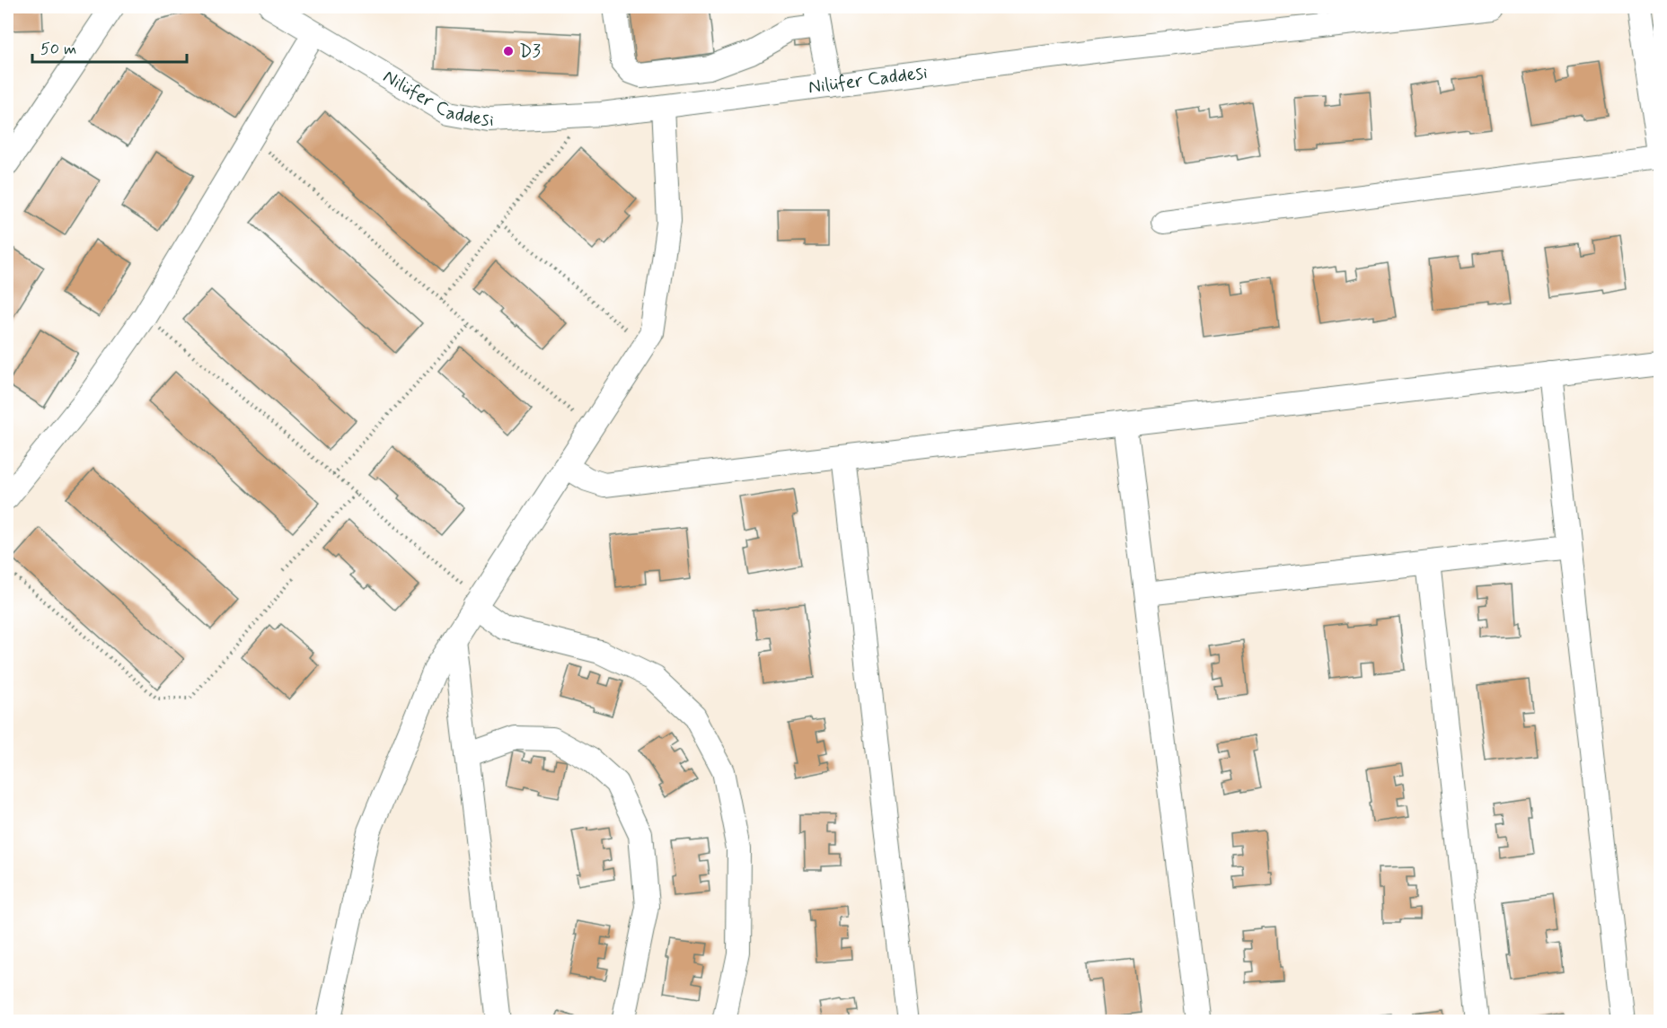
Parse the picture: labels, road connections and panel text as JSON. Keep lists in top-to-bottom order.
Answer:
{
  "streets": {
    "street": ["Nilüfer Caddesi"]
  },
  "places": ["D3"],
  "scale_bar": "50 m"
}
